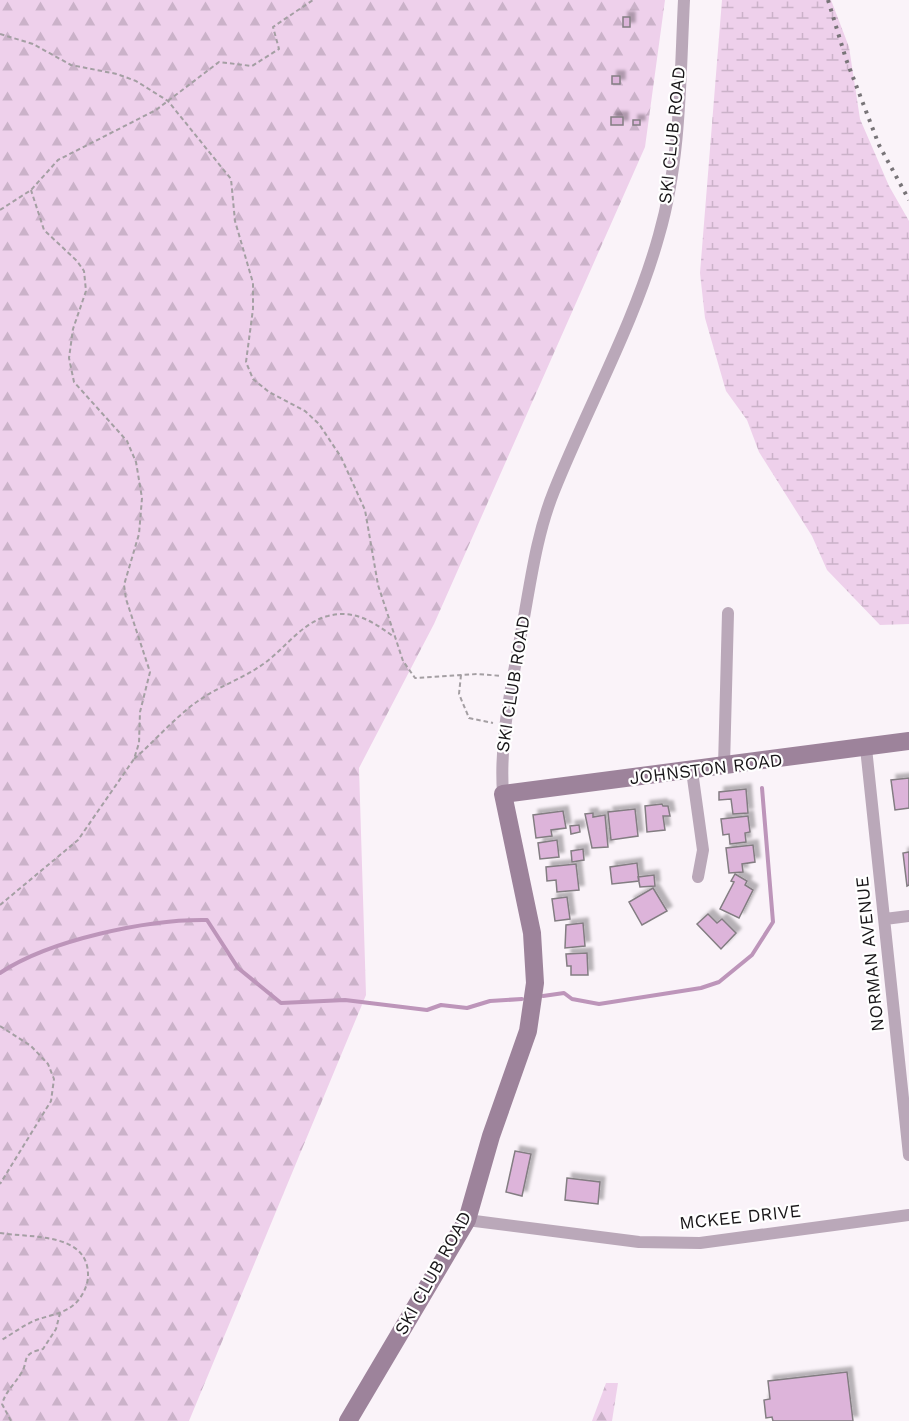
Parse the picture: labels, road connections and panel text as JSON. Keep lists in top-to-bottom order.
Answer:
{
  "streets": {
    "street": [
      "SKI CLUB ROAD",
      "JOHNSTON ROAD",
      "NORMAN AVENUE",
      "MCKEE DRIVE"
    ]
  },
  "crossings": [
    ["SKI CLUB ROAD", "JOHNSTON ROAD"],
    ["SKI CLUB ROAD", "MCKEE DRIVE"],
    ["JOHNSTON ROAD", "NORMAN AVENUE"]
  ]
}
